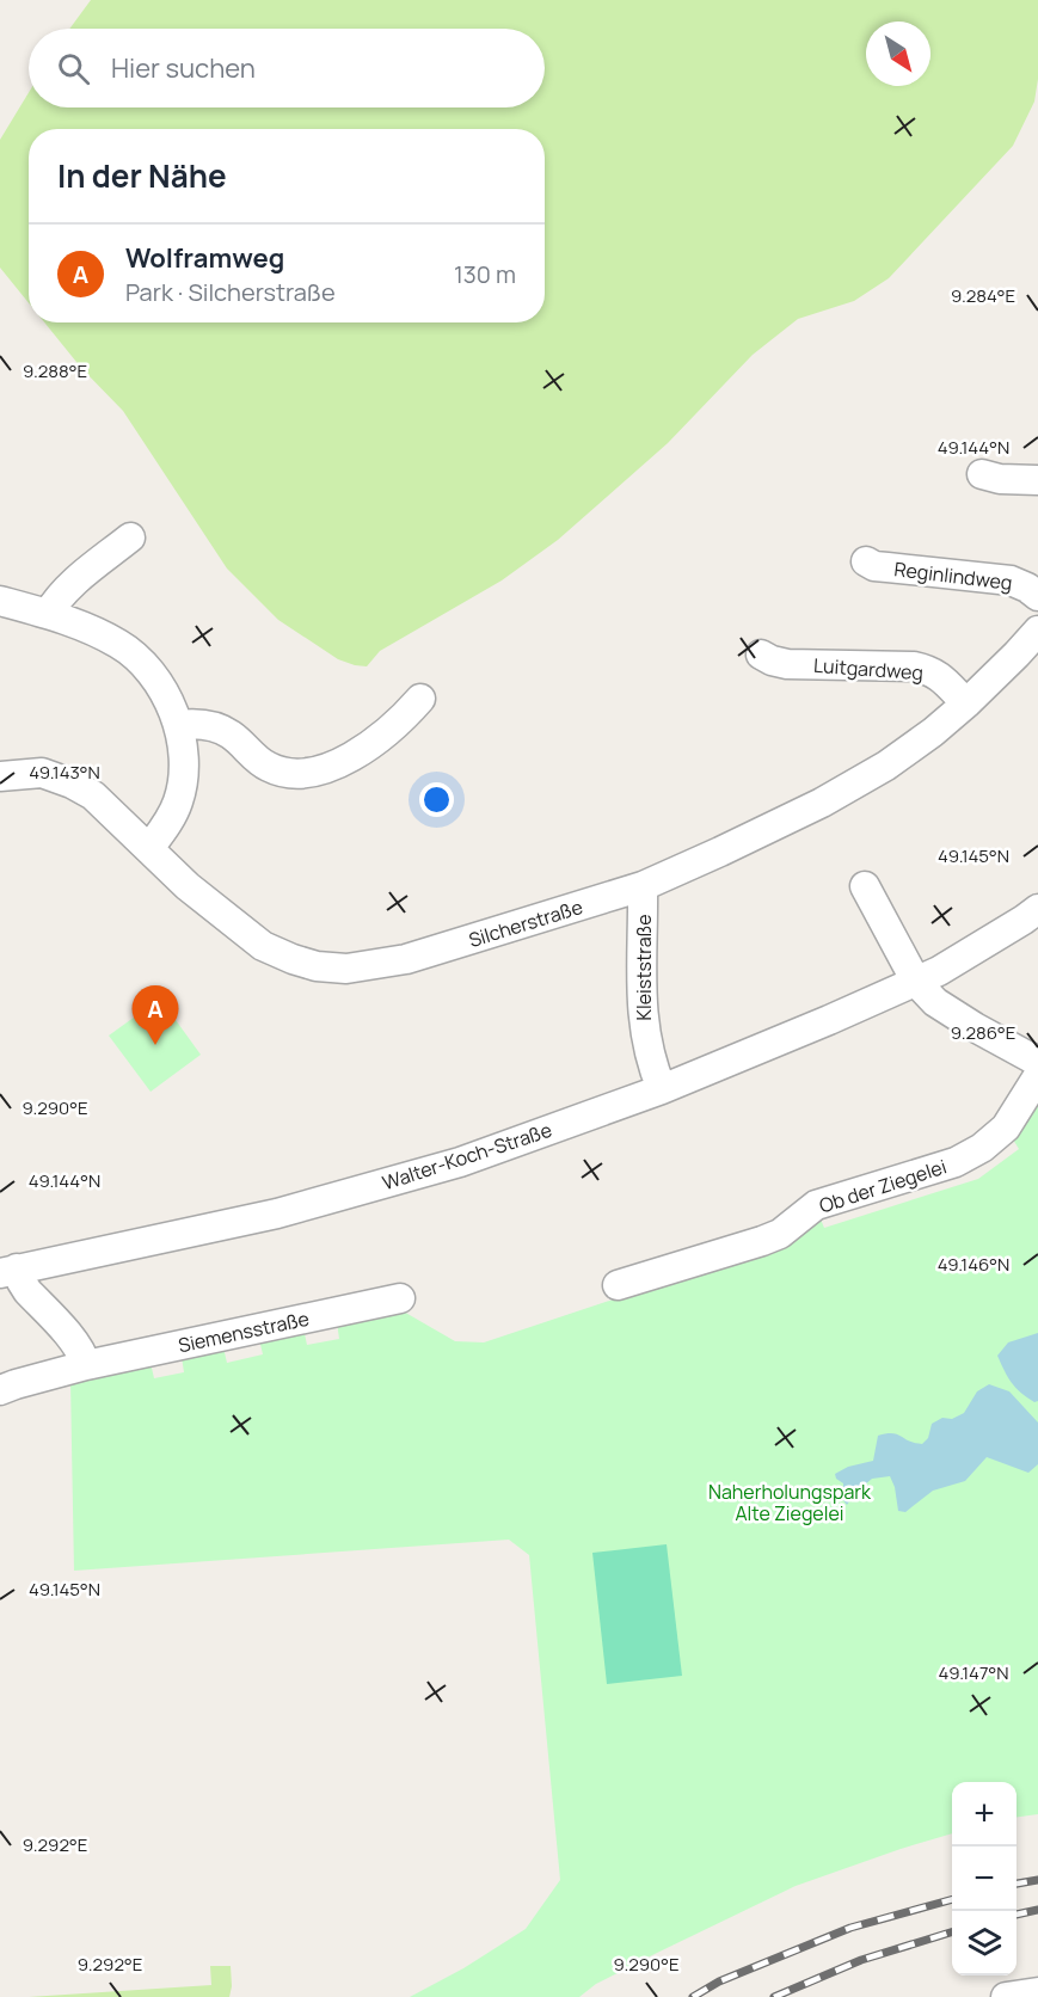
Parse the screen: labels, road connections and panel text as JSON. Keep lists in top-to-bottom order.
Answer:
{
  "streets": {
    "street": [
      "Reginlindweg",
      "Luitgardweg",
      "Silcherstraße",
      "Kleiststraße",
      "Walter-Koch-Straße",
      "Ob der Ziegelei",
      "Siemensstraße"
    ]
  },
  "crossings": [
    ["Luitgardweg", "Silcherstraße"],
    ["Silcherstraße", "Kleiststraße"],
    ["Kleiststraße", "Walter-Koch-Straße"]
  ],
  "parks": ["Naherholungspark Alte Ziegelei"],
  "north": "bottom right",
  "page": {
    "search": "Hier suchen",
    "heading": "In der Nähe",
    "list": [
      {
        "mark": "A",
        "name": "Wolframweg",
        "note": "Park · Silcherstraße",
        "value": "130 m"
      }
    ],
    "pins": "A",
    "map_buttons": ["+", "−"]
  },
  "coordinates": [
    "9.284°E",
    "9.288°E",
    "49.144°N",
    "49.143°N",
    "49.145°N",
    "9.286°E",
    "9.290°E",
    "49.146°N",
    "49.147°N",
    "9.292°E"
  ]
}
